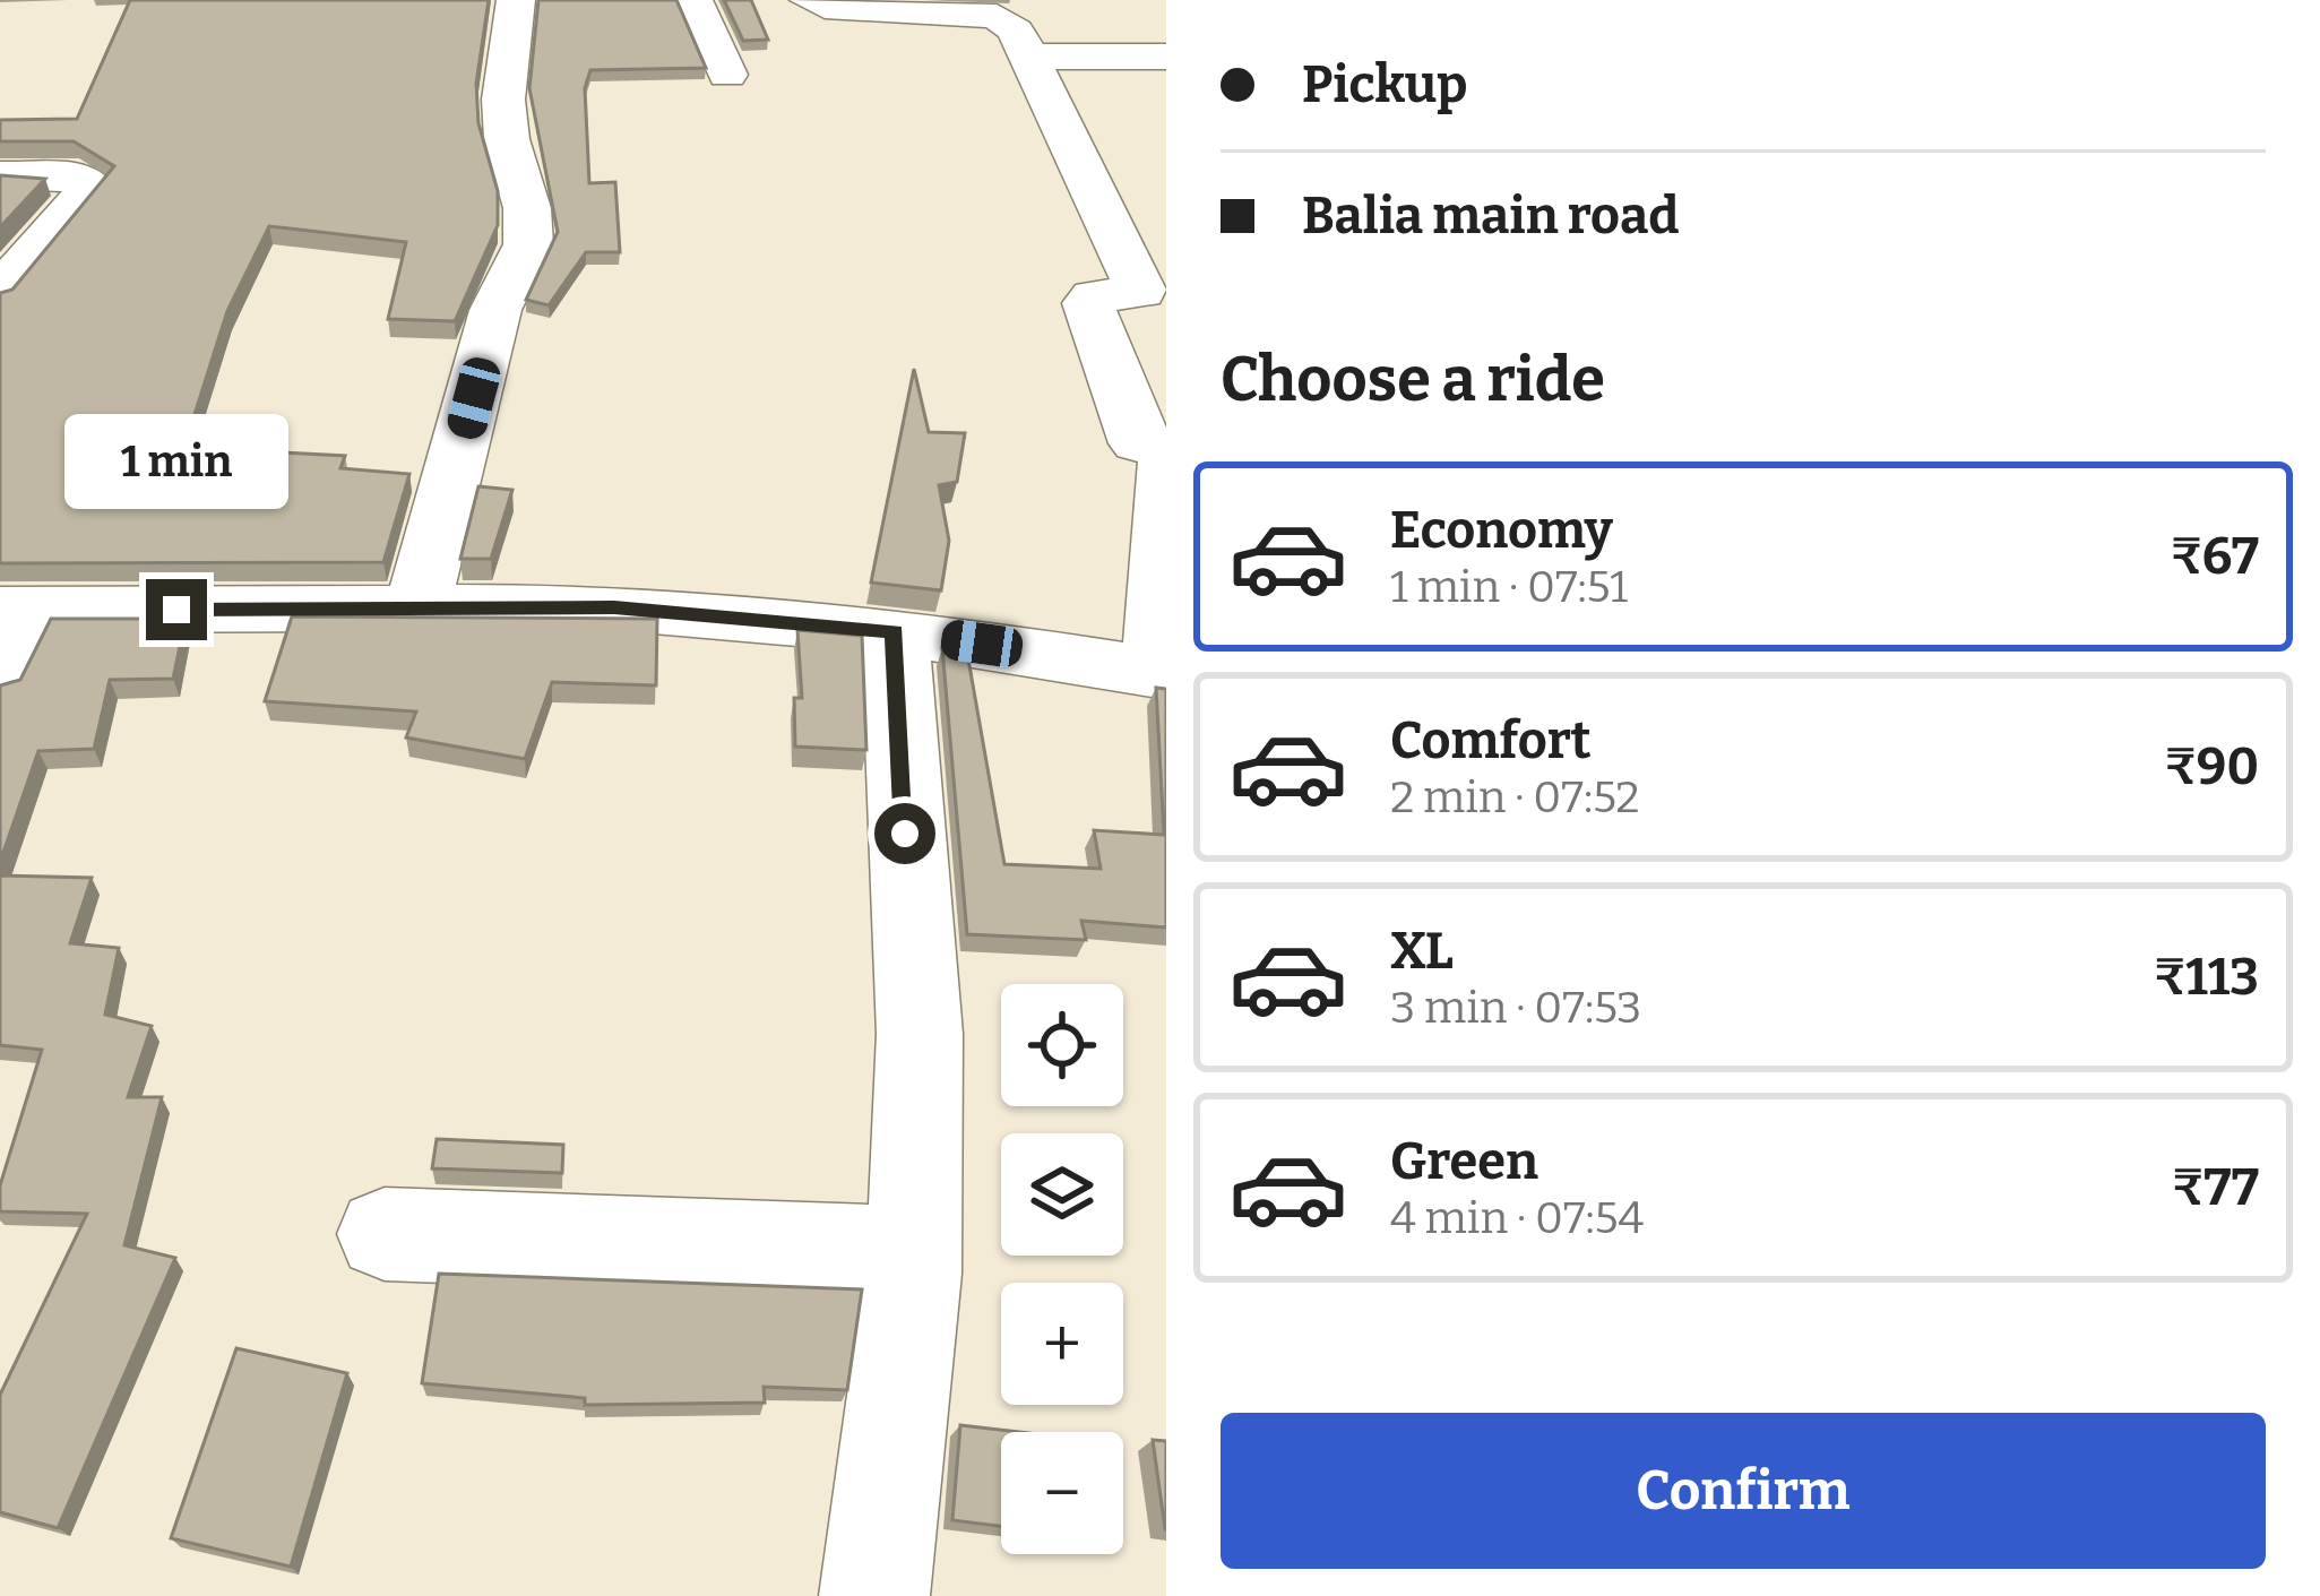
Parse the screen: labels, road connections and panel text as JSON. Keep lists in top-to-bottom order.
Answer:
{
  "page": {
    "banner": ["Pickup", "Balia main road"],
    "heading": "Choose a ride",
    "bubble": "1 min",
    "list": [
      {
        "name": "Economy",
        "note": "1 min · 07:51",
        "value": "₹67"
      },
      {
        "name": "Comfort",
        "note": "2 min · 07:52",
        "value": "₹90"
      },
      {
        "name": "XL",
        "note": "3 min · 07:53",
        "value": "₹113"
      },
      {
        "name": "Green",
        "note": "4 min · 07:54",
        "value": "₹77"
      }
    ],
    "map_buttons": ["+", "−"],
    "buttons": "Confirm"
  }
}
